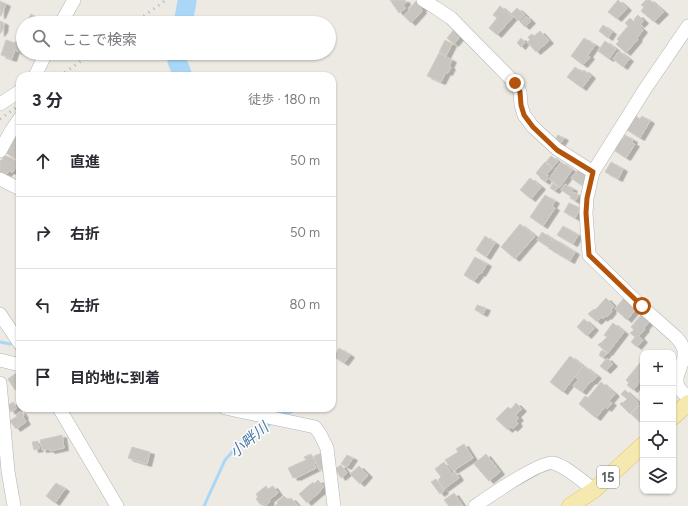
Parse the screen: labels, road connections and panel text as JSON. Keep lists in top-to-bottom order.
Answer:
{
  "streets": {
    "main road": ["15"]
  },
  "water": ["小畔川"],
  "page": {
    "search": "ここで検索",
    "heading": ["3 分", "徒歩 · 180 m"],
    "list": [
      ["直進", "50 m"],
      ["右折", "50 m"],
      ["左折", "80 m"],
      "目的地に到着"
    ],
    "map_buttons": ["+", "−"]
  }
}
